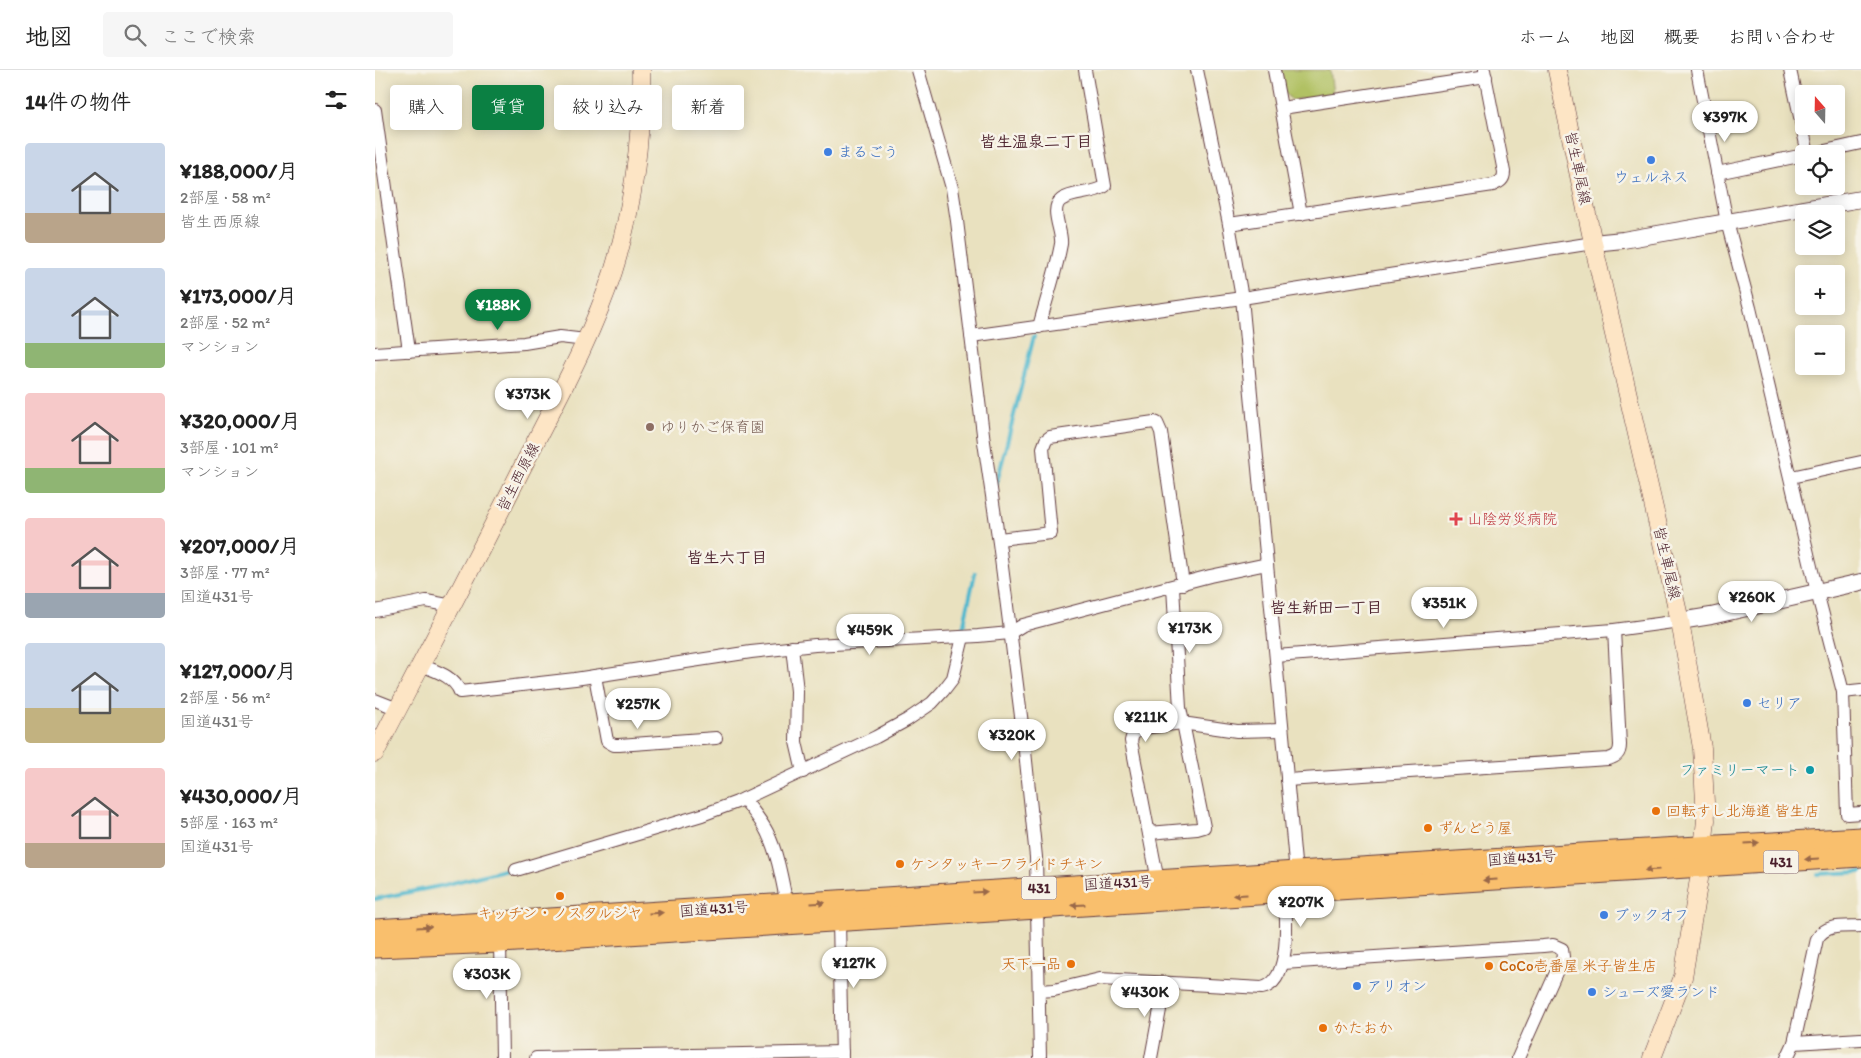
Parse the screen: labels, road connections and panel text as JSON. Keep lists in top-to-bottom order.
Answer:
{
  "streets": {
    "highway": ["国道431号", "431"],
    "main road": ["皆生車尾線", "皆生西原線"]
  },
  "crossings": [
    ["皆生車尾線", "国道431号"]
  ],
  "districts": ["皆生温泉二丁目", "皆生六丁目", "皆生新田一丁目"],
  "places": {
    "other": [
      "まるごう",
      "ウェルネス",
      "ゆりかご保育園",
      "セリア",
      "ファミリーマート",
      "回転すし北海道 皆生店",
      "ずんどう屋",
      "ケンタッキーフライドチキン",
      "キッチン・ノスタルジヤ",
      "ブックオフ",
      "天下一品",
      "CoCo壱番屋 米子皆生店",
      "アリオン",
      "シューズ愛ランド",
      "かたおか"
    ],
    "health": ["山陰労災病院"]
  },
  "north": "top",
  "page": {
    "header": "地図",
    "search": "ここで検索",
    "nav": [
      "ホーム",
      "地図",
      "概要",
      "お問い合わせ"
    ],
    "heading": "14件の物件",
    "map_buttons": ["+", "−"],
    "chip": [
      "購入",
      "賃貸",
      "絞り込み",
      "新着"
    ],
    "price": [
      "¥397K",
      "¥188K",
      "¥373K",
      "¥260K",
      "¥351K",
      "¥173K",
      "¥459K",
      "¥257K",
      "¥211K",
      "¥320K",
      "¥207K",
      "¥127K",
      "¥303K",
      "¥430K"
    ],
    "list": [
      {
        "name": "¥188,000/月",
        "note": "2部屋 · 58 m² · 皆生西原線"
      },
      {
        "name": "¥173,000/月",
        "note": "2部屋 · 52 m² · マンション"
      },
      {
        "name": "¥320,000/月",
        "note": "3部屋 · 101 m² · マンション"
      },
      {
        "name": "¥207,000/月",
        "note": "3部屋 · 77 m² · 国道431号"
      },
      {
        "name": "¥127,000/月",
        "note": "2部屋 · 56 m² · 国道431号"
      },
      {
        "name": "¥430,000/月",
        "note": "5部屋 · 163 m² · 国道431号"
      }
    ]
  }
}
